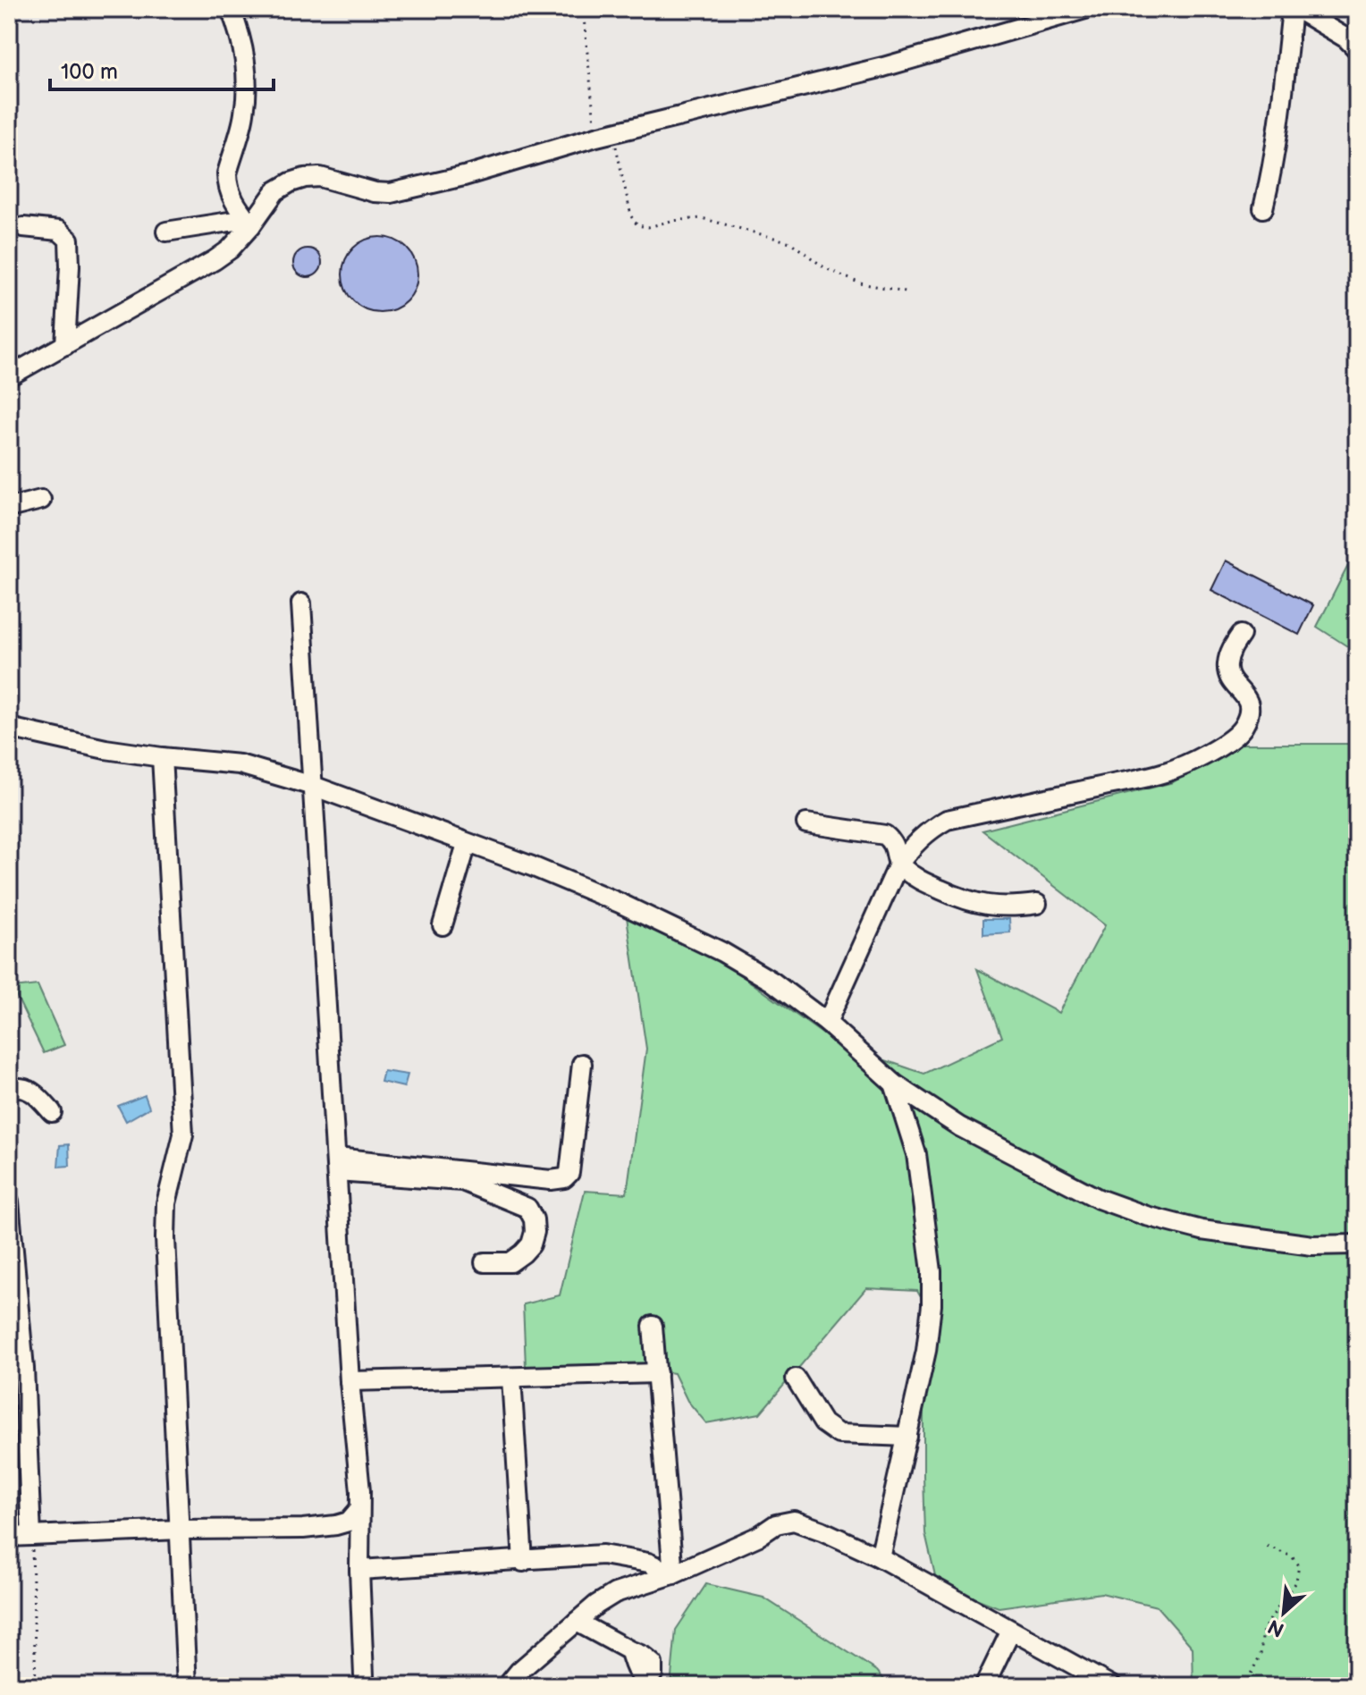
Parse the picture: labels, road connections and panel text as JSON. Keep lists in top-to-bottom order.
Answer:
{
  "scale_bar": "100 m",
  "north": "bottom left"
}
